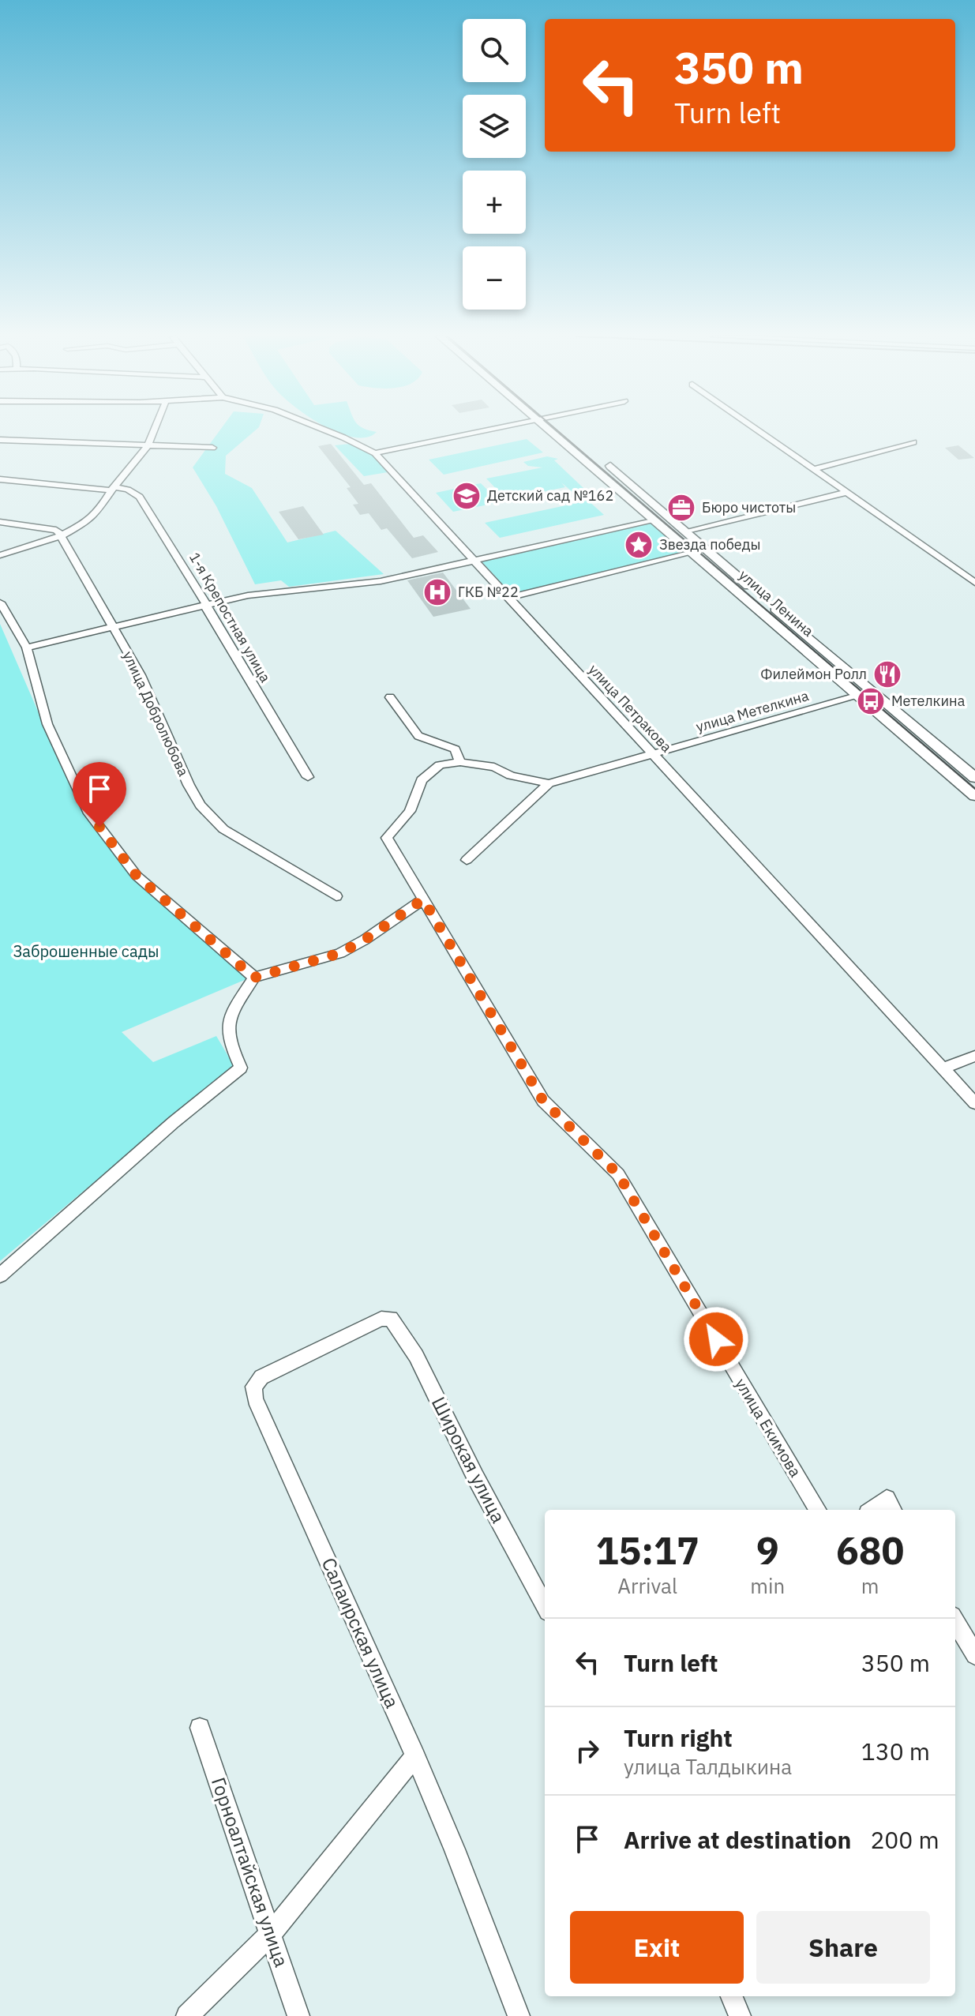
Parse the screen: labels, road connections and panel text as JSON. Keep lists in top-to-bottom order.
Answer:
{
  "streets": {
    "main road": ["улица Ленина"],
    "street": [
      "1-я Крепостная улица",
      "улица Петракова",
      "улица Метелкина",
      "улица Добролюбова",
      "улица Екимова",
      "Широкая улица",
      "Салаирская улица",
      "Горноалтайская улица"
    ]
  },
  "crossings": [
    ["улица Ленина", "улица Метелкина"],
    ["улица Петракова", "улица Метелкина"],
    ["Широкая улица", "Салаирская улица"]
  ],
  "parks": ["Заброшенные сады"],
  "places": {
    "school or university": ["Детский сад №162"],
    "office": ["Бюро чистоты"],
    "place": ["Звезда победы"],
    "hospital": ["ГКБ №22"],
    "restaurant": ["Филеймон Ролл"],
    "bus stop": ["Метелкина"]
  },
  "page": {
    "map_buttons": ["+", "−"],
    "turn": ["350 m", "Turn left"],
    "eta": [
      "15:17",
      "Arrival",
      "9",
      "min",
      "680",
      "m"
    ],
    "list": [
      {
        "name": "Turn left",
        "value": "350 m"
      },
      {
        "name": "Turn right",
        "note": "улица Талдыкина",
        "value": "130 m"
      },
      {
        "name": "Arrive at destination",
        "value": "200 m"
      }
    ],
    "buttons": ["Exit", "Share"]
  }
}
